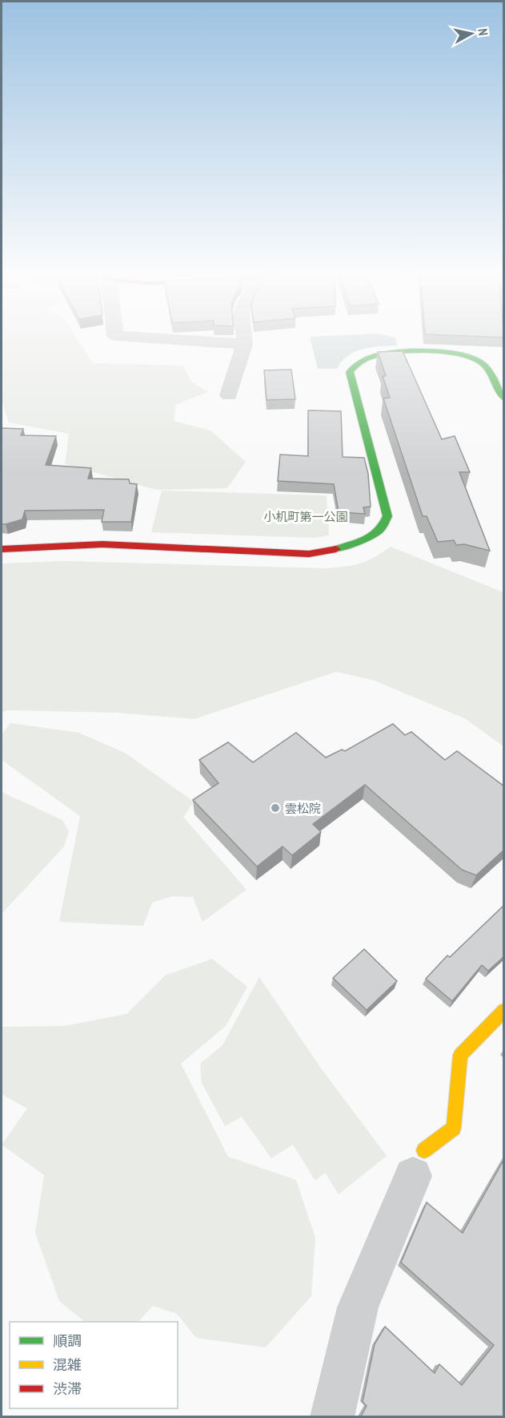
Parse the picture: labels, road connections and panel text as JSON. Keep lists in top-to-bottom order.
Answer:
{
  "parks": ["小机町第一公園"],
  "places": ["雲松院"],
  "legend": ["順調", "混雑", "渋滞"],
  "north": "right"
}
